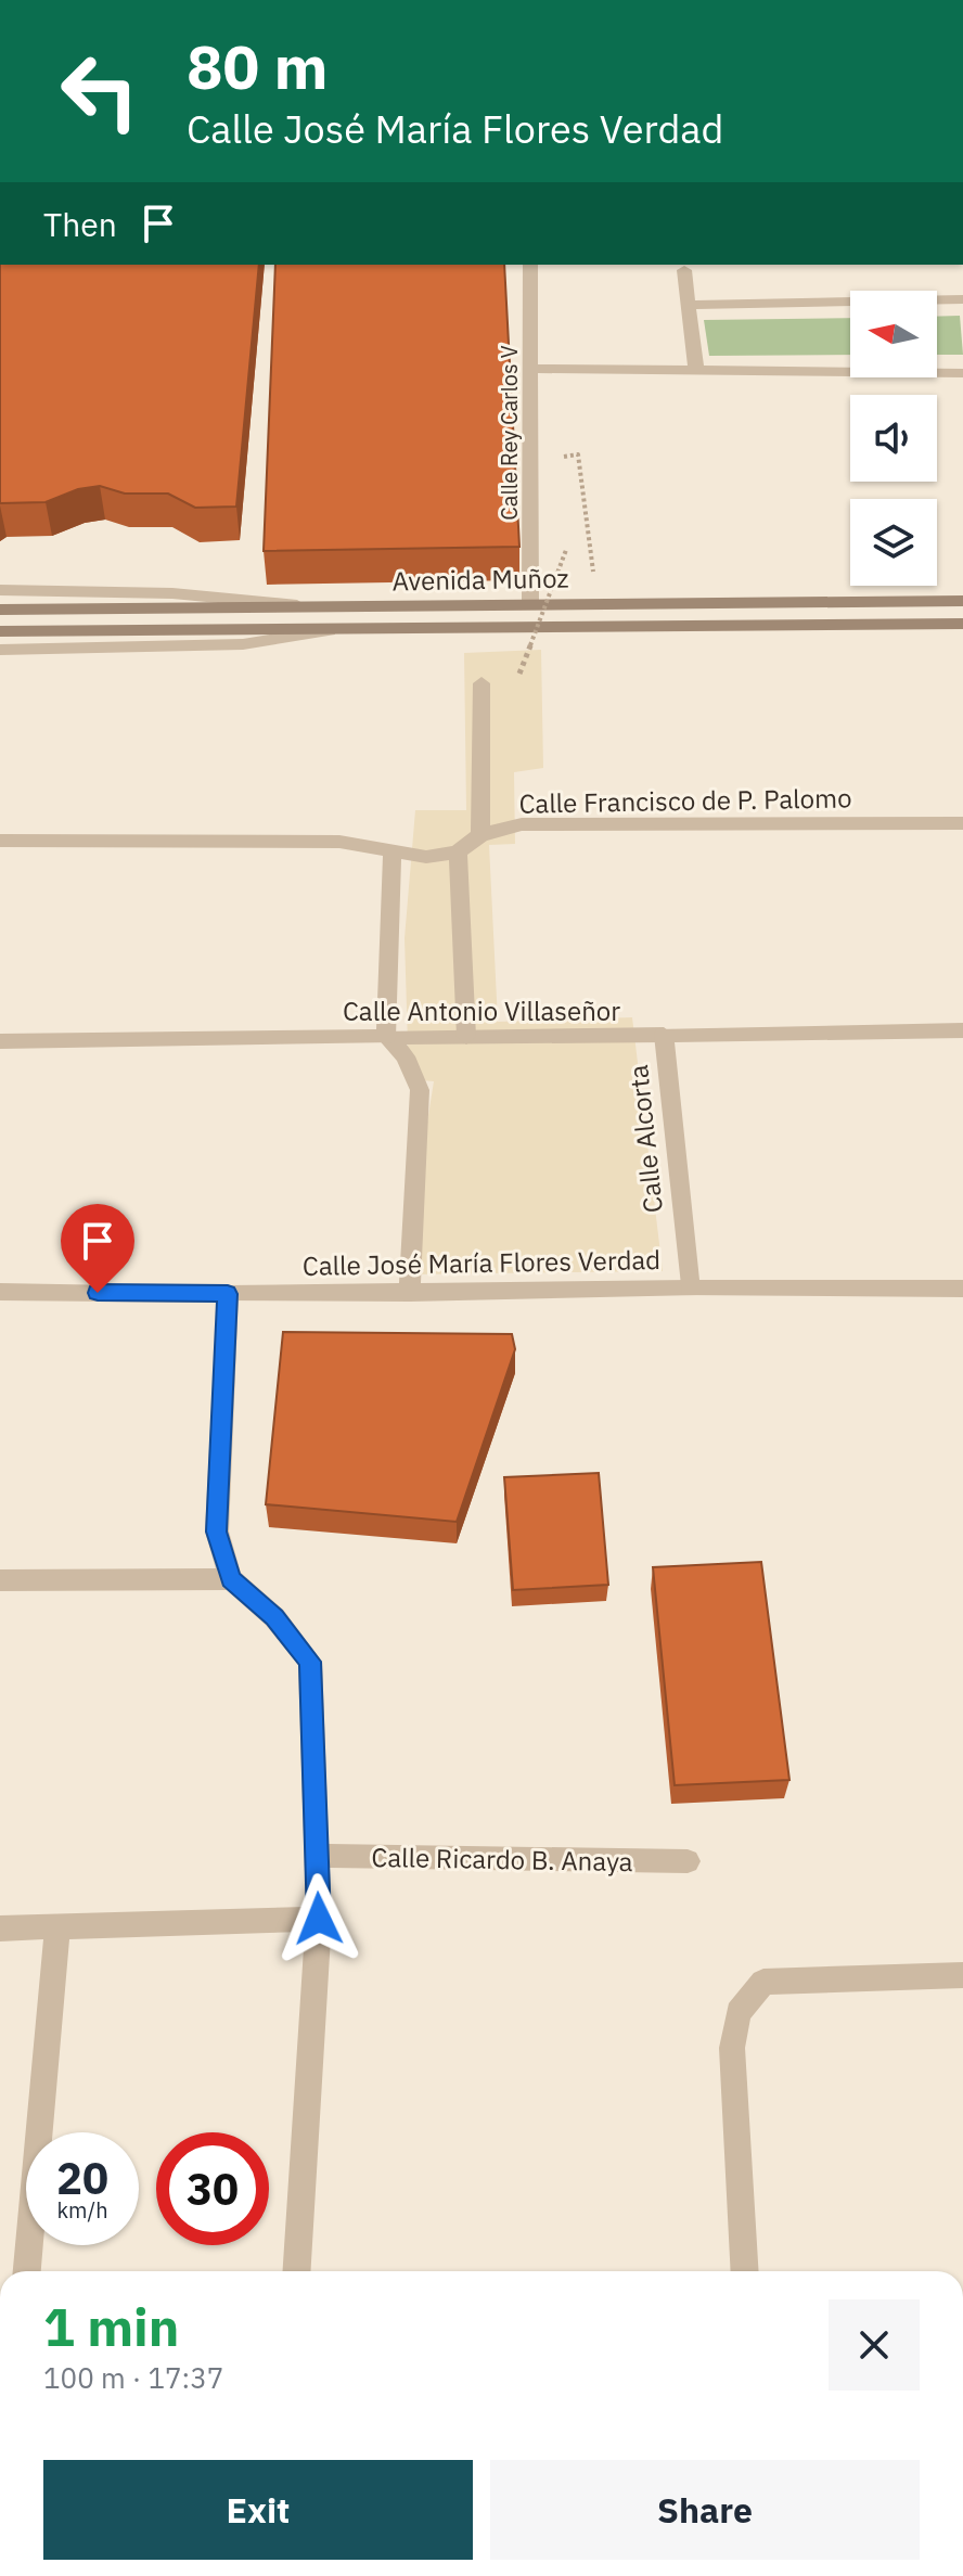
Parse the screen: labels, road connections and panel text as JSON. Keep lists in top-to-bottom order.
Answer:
{
  "streets": {
    "main road": ["Avenida Muñoz"],
    "street": [
      "Calle Rey Carlos V",
      "Calle Francisco de P. Palomo",
      "Calle Antonio Villaseñor",
      "Calle Alcorta",
      "Calle José María Flores Verdad",
      "Calle Ricardo B. Anaya"
    ]
  },
  "crossings": [
    ["Calle Rey Carlos V", "Avenida Muñoz"],
    ["Calle Antonio Villaseñor", "Calle Alcorta"],
    ["Calle Alcorta", "Calle José María Flores Verdad"]
  ],
  "north": "left",
  "page": {
    "turn": ["80 m", "Calle José María Flores Verdad"],
    "then": "Then",
    "speed": "20 km/h",
    "limit": "30",
    "heading": ["1 min", "100 m · 17:37"],
    "buttons": ["Exit", "Share"]
  }
}
